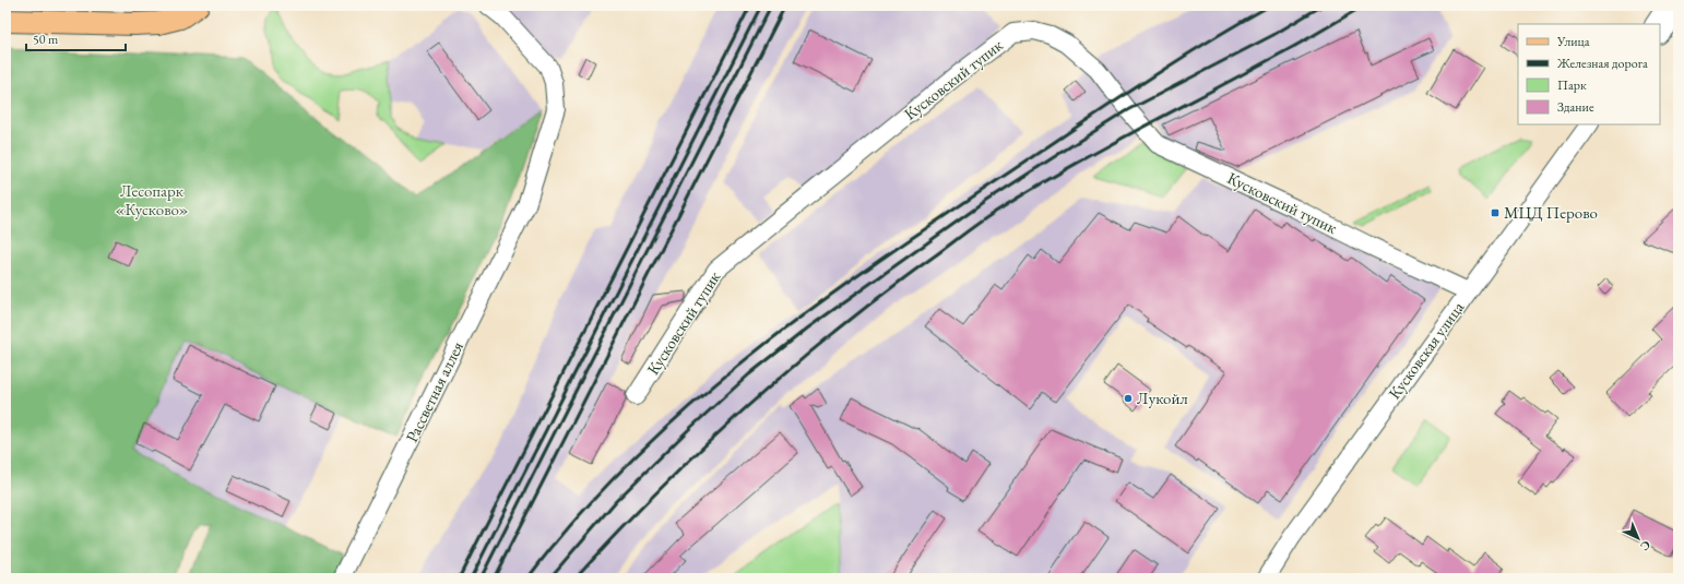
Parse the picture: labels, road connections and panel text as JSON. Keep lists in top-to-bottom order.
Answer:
{
  "streets": {
    "street": ["Кусковский тупик", "Кусковская улица", "Рассветная аллея"]
  },
  "crossings": [
    ["Кусковский тупик", "Кусковская улица"]
  ],
  "parks": ["Лесопарк «Кусково»"],
  "places": {
    "transit": ["МЦД Перово"],
    "other": ["Лукойл"]
  },
  "legend": [
    "Улица",
    "Железная дорога",
    "Парк",
    "Здание"
  ],
  "scale_bar": "50 m",
  "north": "bottom right"
}
